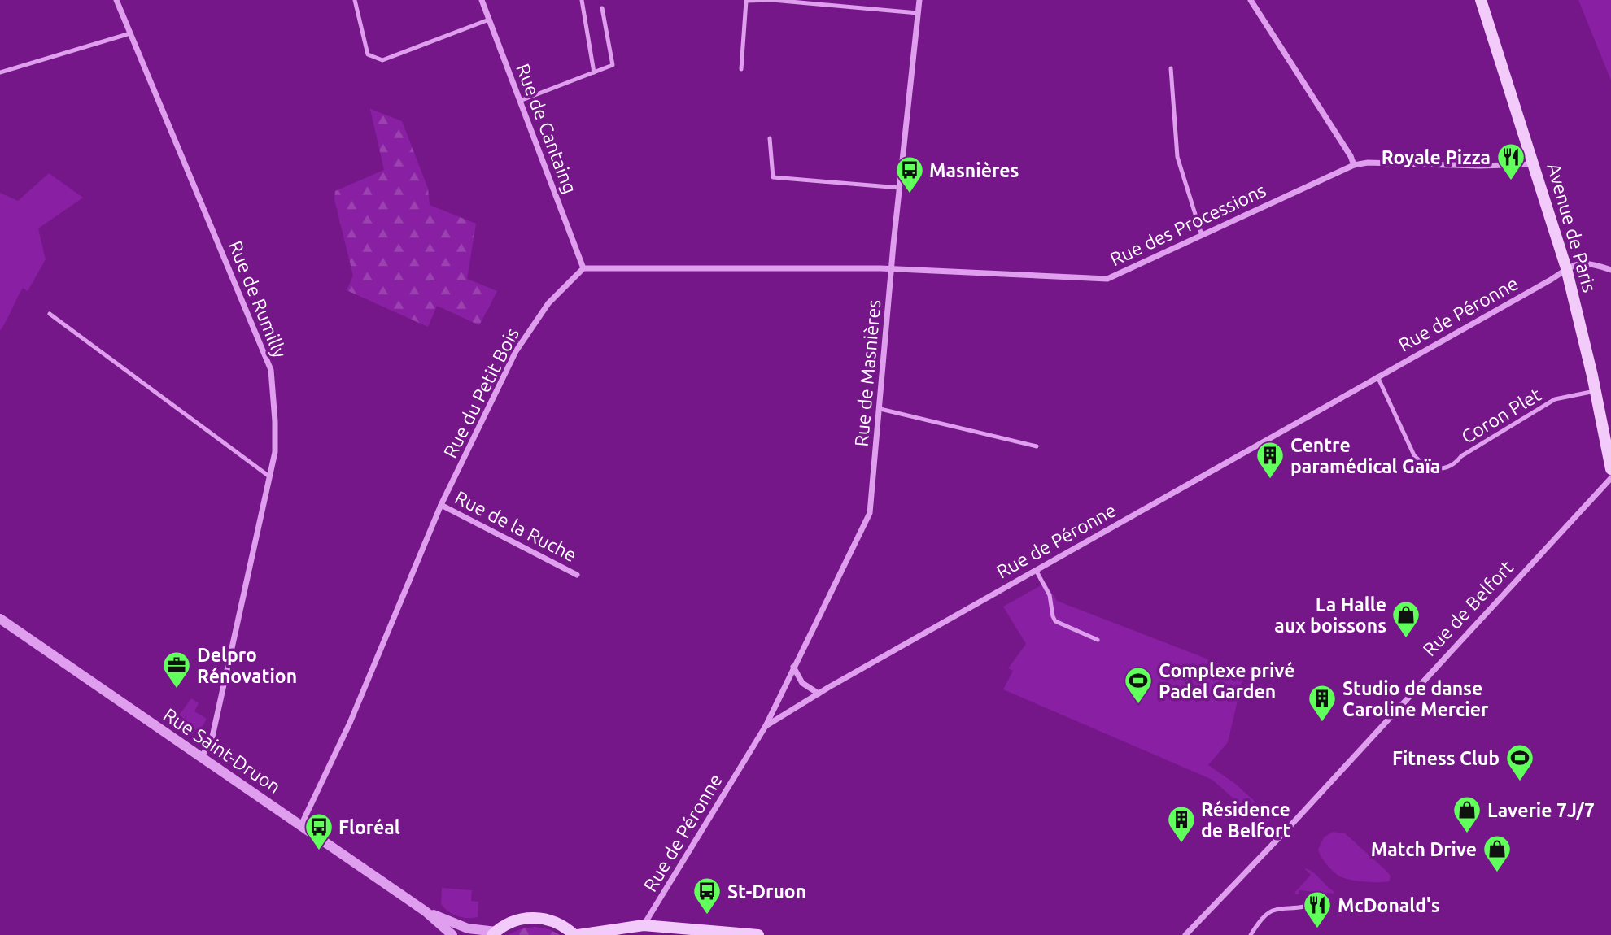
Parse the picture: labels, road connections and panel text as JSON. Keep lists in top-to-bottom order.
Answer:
{
  "streets": {
    "main road": ["Avenue de Paris"],
    "street": [
      "Rue de Cantaing",
      "Rue des Processions",
      "Rue de Rumilly",
      "Rue de Péronne",
      "Rue de Masnières",
      "Rue du Petit Bois",
      "Rue de la Ruche",
      "Rue de Belfort",
      "Rue Saint-Druon"
    ],
    "lane": ["Coron Plet"]
  },
  "crossings": [
    ["Rue de Cantaing", "Rue du Petit Bois"],
    ["Rue des Processions", "Rue de Masnières"],
    ["Avenue de Paris", "Rue de Péronne"],
    ["Avenue de Paris", "Coron Plet"],
    ["Rue de Rumilly", "Rue Saint-Druon"],
    ["Rue de Péronne", "Rue de Masnières"],
    ["Rue de Péronne", "Coron Plet"],
    ["Rue du Petit Bois", "Rue de la Ruche"],
    ["Rue du Petit Bois", "Rue Saint-Druon"]
  ],
  "places": {
    "restaurant": ["Royale Pizza", "McDonald's"],
    "bus stop": ["Masnières", "Floréal", "St-Druon"],
    "building": ["Centre paramédical Gaïa", "Studio de danse Caroline Mercier", "Résidence de Belfort"],
    "shop": ["La Halle aux boissons", "Laverie 7J/7", "Match Drive"],
    "office": ["Delpro Rénovation"],
    "sports": ["Complexe privé Padel Garden", "Fitness Club"]
  }
}
